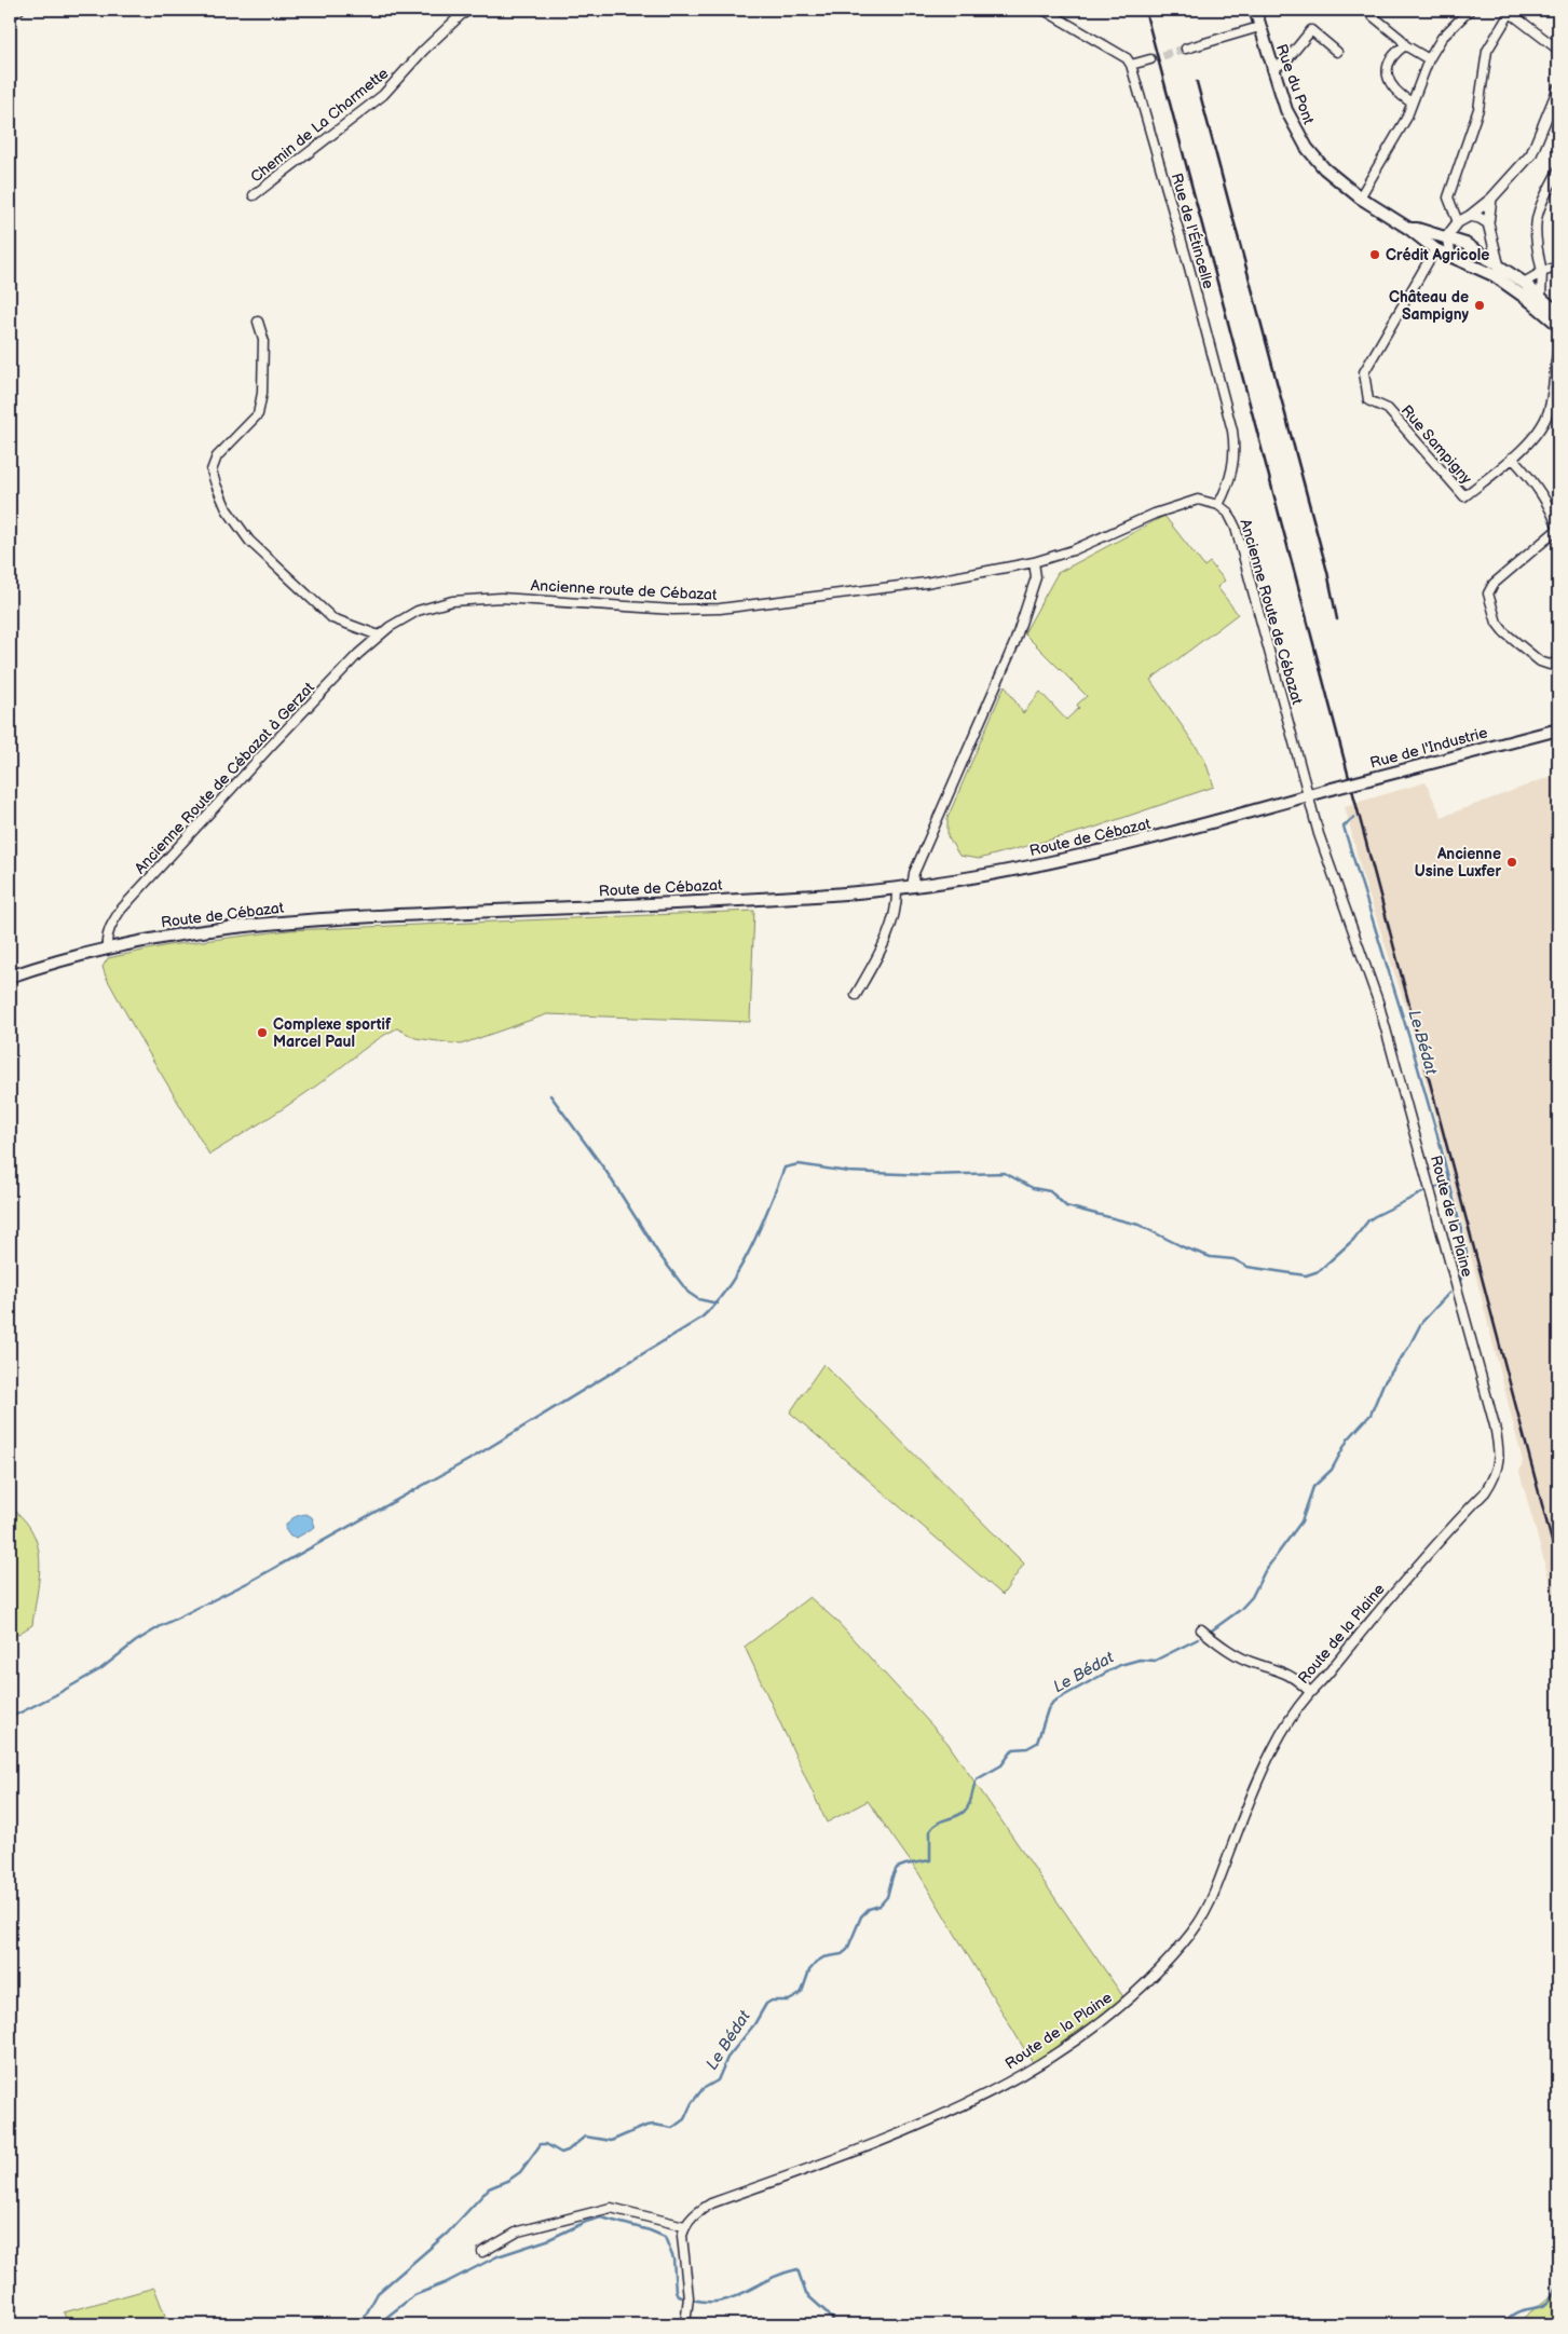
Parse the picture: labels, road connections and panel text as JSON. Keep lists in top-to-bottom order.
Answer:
{
  "streets": {
    "main road": ["Rue du Pont", "Rue de l'Industrie", "Route de Cébazat"],
    "street": [
      "Chemin de La Charmette",
      "Rue de l'Étincelle",
      "Rue Sampigny",
      "Ancienne route de Cébazat",
      "Ancienne Route de Cébazat",
      "Ancienne Route de Cébazat à Gerzat",
      "Route de la Plaine"
    ]
  },
  "crossings": [
    ["Rue du Pont", "Rue Sampigny"],
    ["Rue de l'Étincelle", "Ancienne Route de Cébazat"],
    ["Ancienne route de Cébazat", "Ancienne Route de Cébazat à Gerzat"],
    ["Ancienne Route de Cébazat", "Rue de l'Industrie"],
    ["Ancienne Route de Cébazat", "Route de Cébazat"],
    ["Ancienne Route de Cébazat", "Route de la Plaine"],
    ["Rue de l'Industrie", "Route de Cébazat"],
    ["Rue de l'Industrie", "Route de la Plaine"],
    ["Ancienne Route de Cébazat à Gerzat", "Route de Cébazat"],
    ["Route de Cébazat", "Route de la Plaine"]
  ],
  "water": ["Le Bédat"],
  "places": [
    "Crédit Agricole",
    "Château de Sampigny",
    "Ancienne Usine Luxfer",
    "Complexe sportif Marcel Paul"
  ]
}
